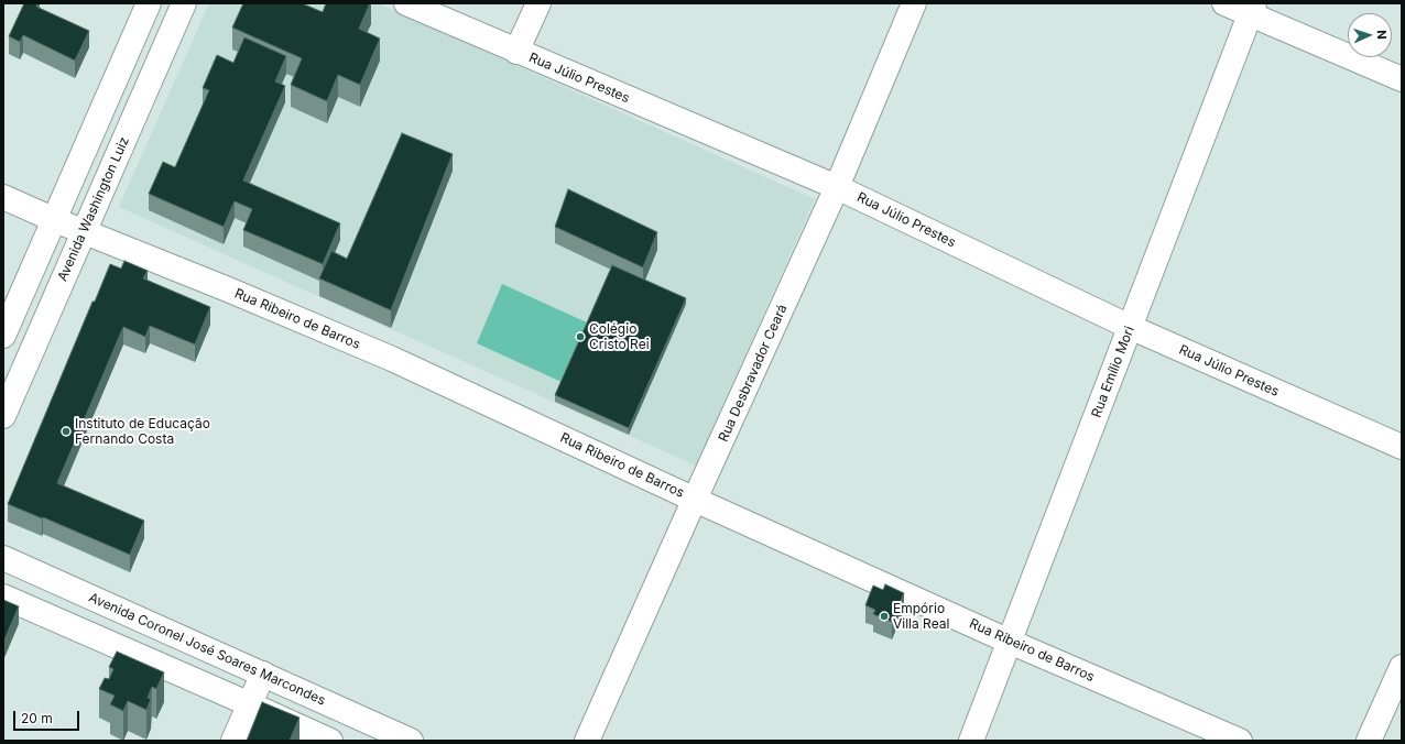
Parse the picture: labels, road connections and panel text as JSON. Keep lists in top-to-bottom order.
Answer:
{
  "streets": {
    "street": [
      "Rua Júlio Prestes",
      "Avenida Washington Luiz",
      "Rua Ribeiro de Barros",
      "Rua Emílio Mori",
      "Rua Desbravador Ceará",
      "Avenida Coronel José Soares Marcondes"
    ]
  },
  "crossings": [
    ["Rua Júlio Prestes", "Rua Emílio Mori"],
    ["Rua Júlio Prestes", "Rua Desbravador Ceará"],
    ["Avenida Washington Luiz", "Rua Ribeiro de Barros"],
    ["Rua Ribeiro de Barros", "Rua Emílio Mori"],
    ["Rua Ribeiro de Barros", "Rua Desbravador Ceará"]
  ],
  "places": ["Colégio Cristo Rei", "Instituto de Educação Fernando Costa", "Empório Villa Real"],
  "scale_bar": "20 m",
  "north": "right"
}
